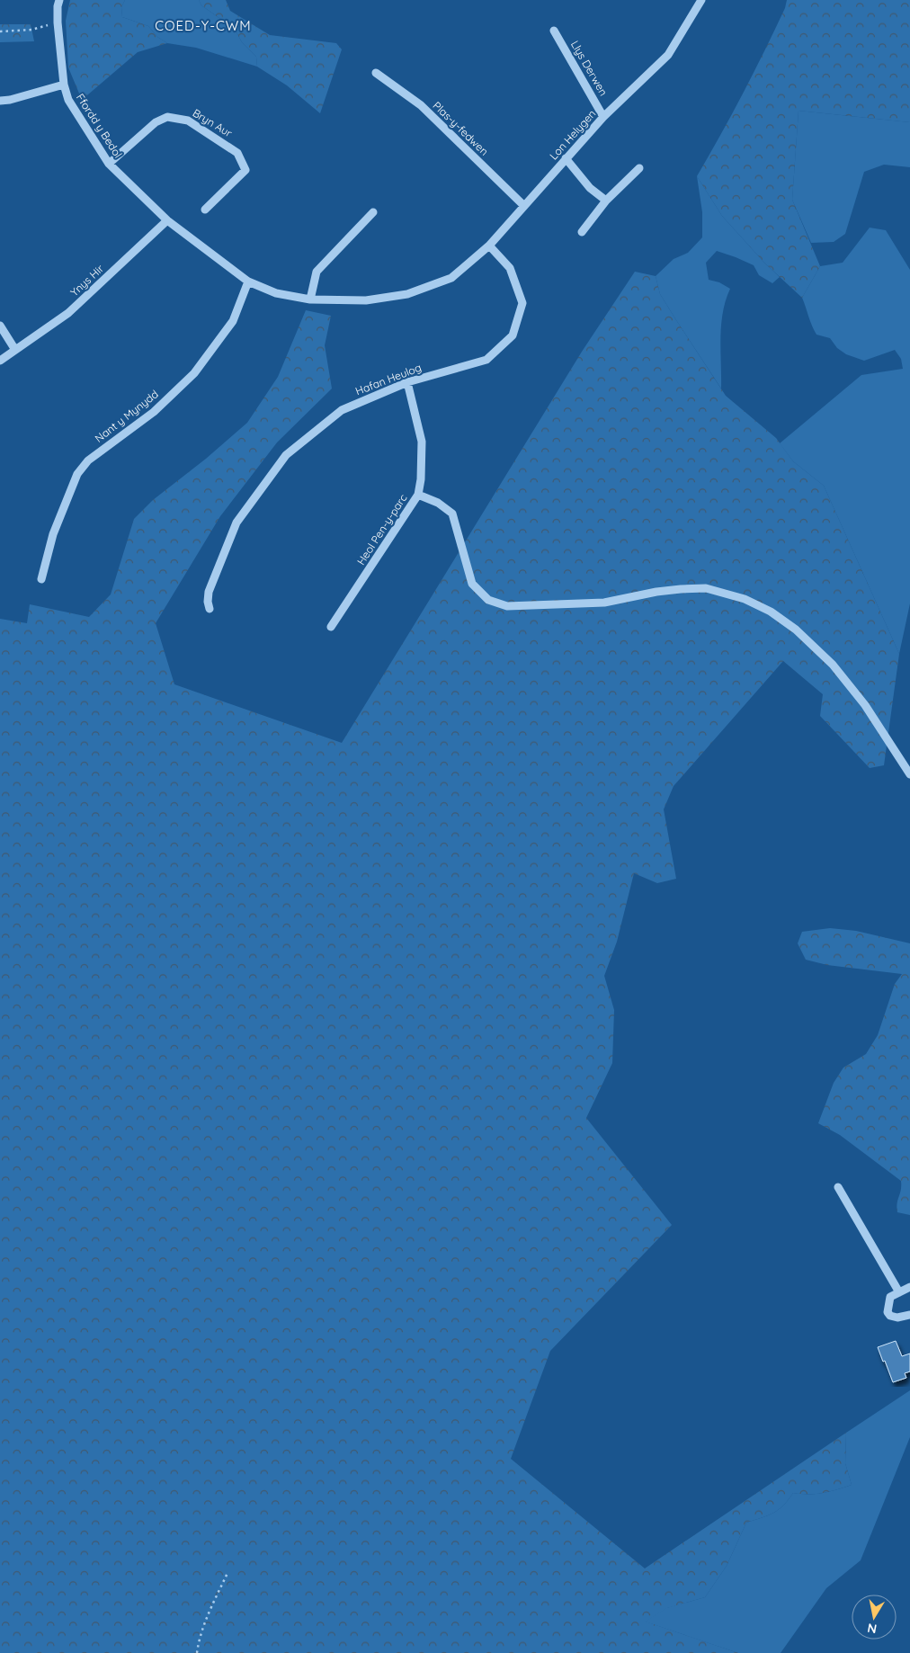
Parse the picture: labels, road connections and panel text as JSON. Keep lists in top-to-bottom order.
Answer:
{
  "streets": {
    "street": [
      "Llys Derwen",
      "Bryn Aur",
      "Ffordd y Bedol",
      "Plas-y-fedwen",
      "Lon Helygen",
      "Ynys Hir",
      "Hafan Heulog",
      "Nant y Mynydd",
      "Heol Pen-y-parc"
    ]
  },
  "crossings": [
    ["Llys Derwen", "Lon Helygen"],
    ["Bryn Aur", "Ffordd y Bedol"],
    ["Ffordd y Bedol", "Lon Helygen"],
    ["Ffordd y Bedol", "Ynys Hir"],
    ["Ffordd y Bedol", "Nant y Mynydd"],
    ["Plas-y-fedwen", "Lon Helygen"],
    ["Lon Helygen", "Hafan Heulog"],
    ["Hafan Heulog", "Heol Pen-y-parc"]
  ],
  "districts": ["COED-Y-CWM"],
  "north": "bottom"
}
